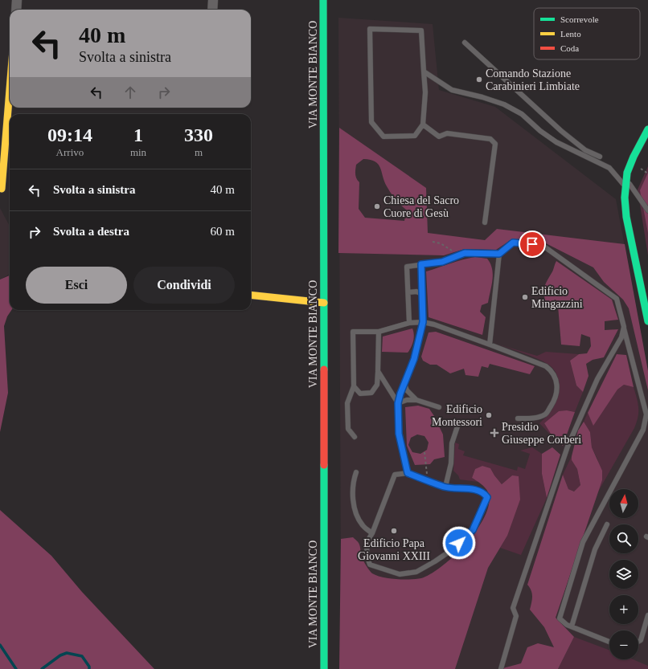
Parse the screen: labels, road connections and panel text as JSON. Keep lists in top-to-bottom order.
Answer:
{
  "streets": {
    "main road": ["VIA MONTE BIANCO"]
  },
  "places": {
    "other": [
      "Comando Stazione Carabinieri Limbiate",
      "Chiesa del Sacro Cuore di Gesù",
      "Edificio Mingazzini",
      "Edificio Montessori",
      "Edificio Papa Giovanni XXIII"
    ],
    "health": ["Presidio Giuseppe Corberi"]
  },
  "legend": ["Scorrevole", "Lento", "Coda"],
  "north": "top",
  "page": {
    "turn": ["40 m", "Svolta a sinistra"],
    "eta": [
      "09:14",
      "Arrivo",
      "1",
      "min",
      "330",
      "m"
    ],
    "list": [
      {
        "name": "Svolta a sinistra",
        "value": "40 m"
      },
      {
        "name": "Svolta a destra",
        "value": "60 m"
      }
    ],
    "buttons": ["Esci", "Condividi"],
    "map_buttons": ["+", "−"]
  }
}
